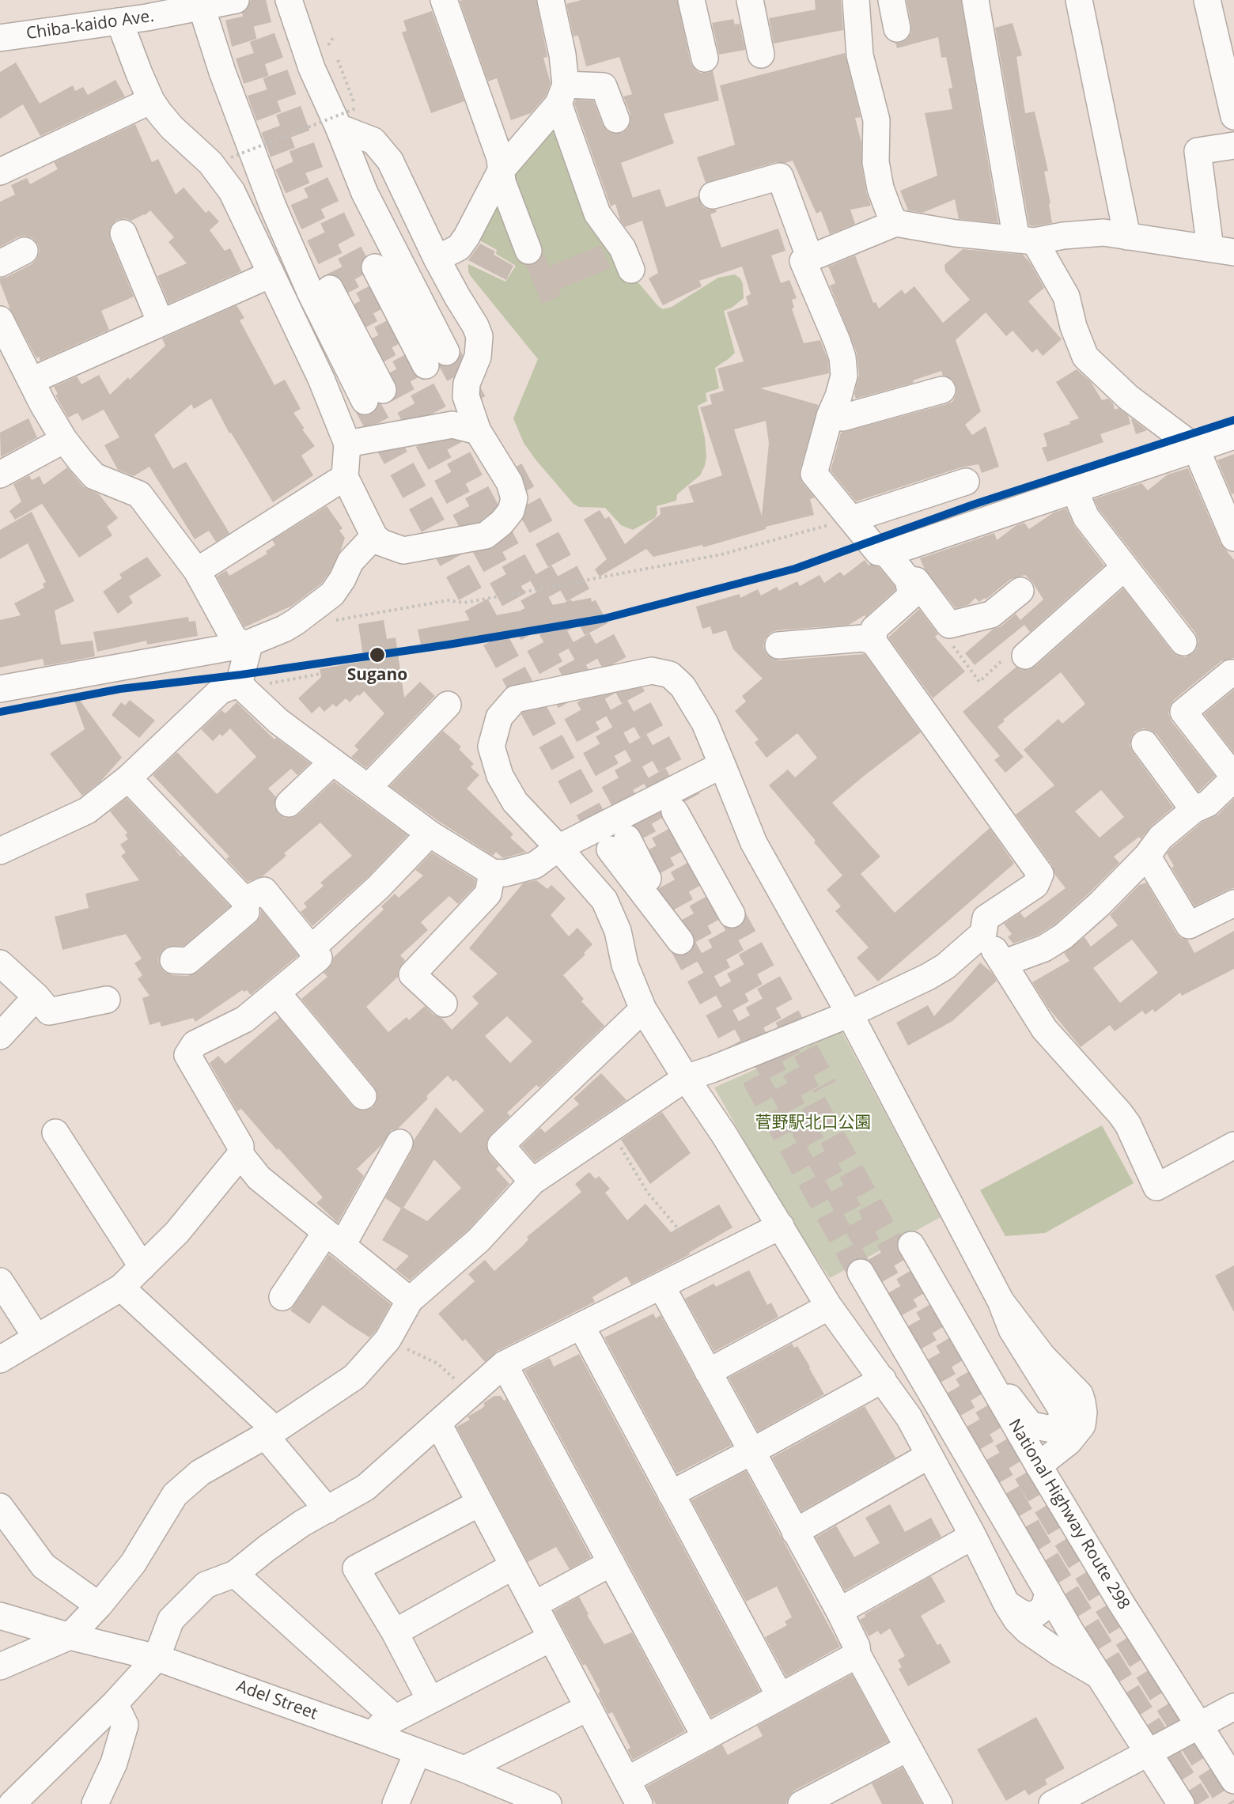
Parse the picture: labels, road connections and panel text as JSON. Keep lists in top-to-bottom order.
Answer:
{
  "streets": {
    "main road": ["Chiba-kaido Ave.", "National Highway Route 298", "Adel Street"]
  },
  "parks": ["菅野駅北口公園"],
  "places": ["Sugano"]
}
